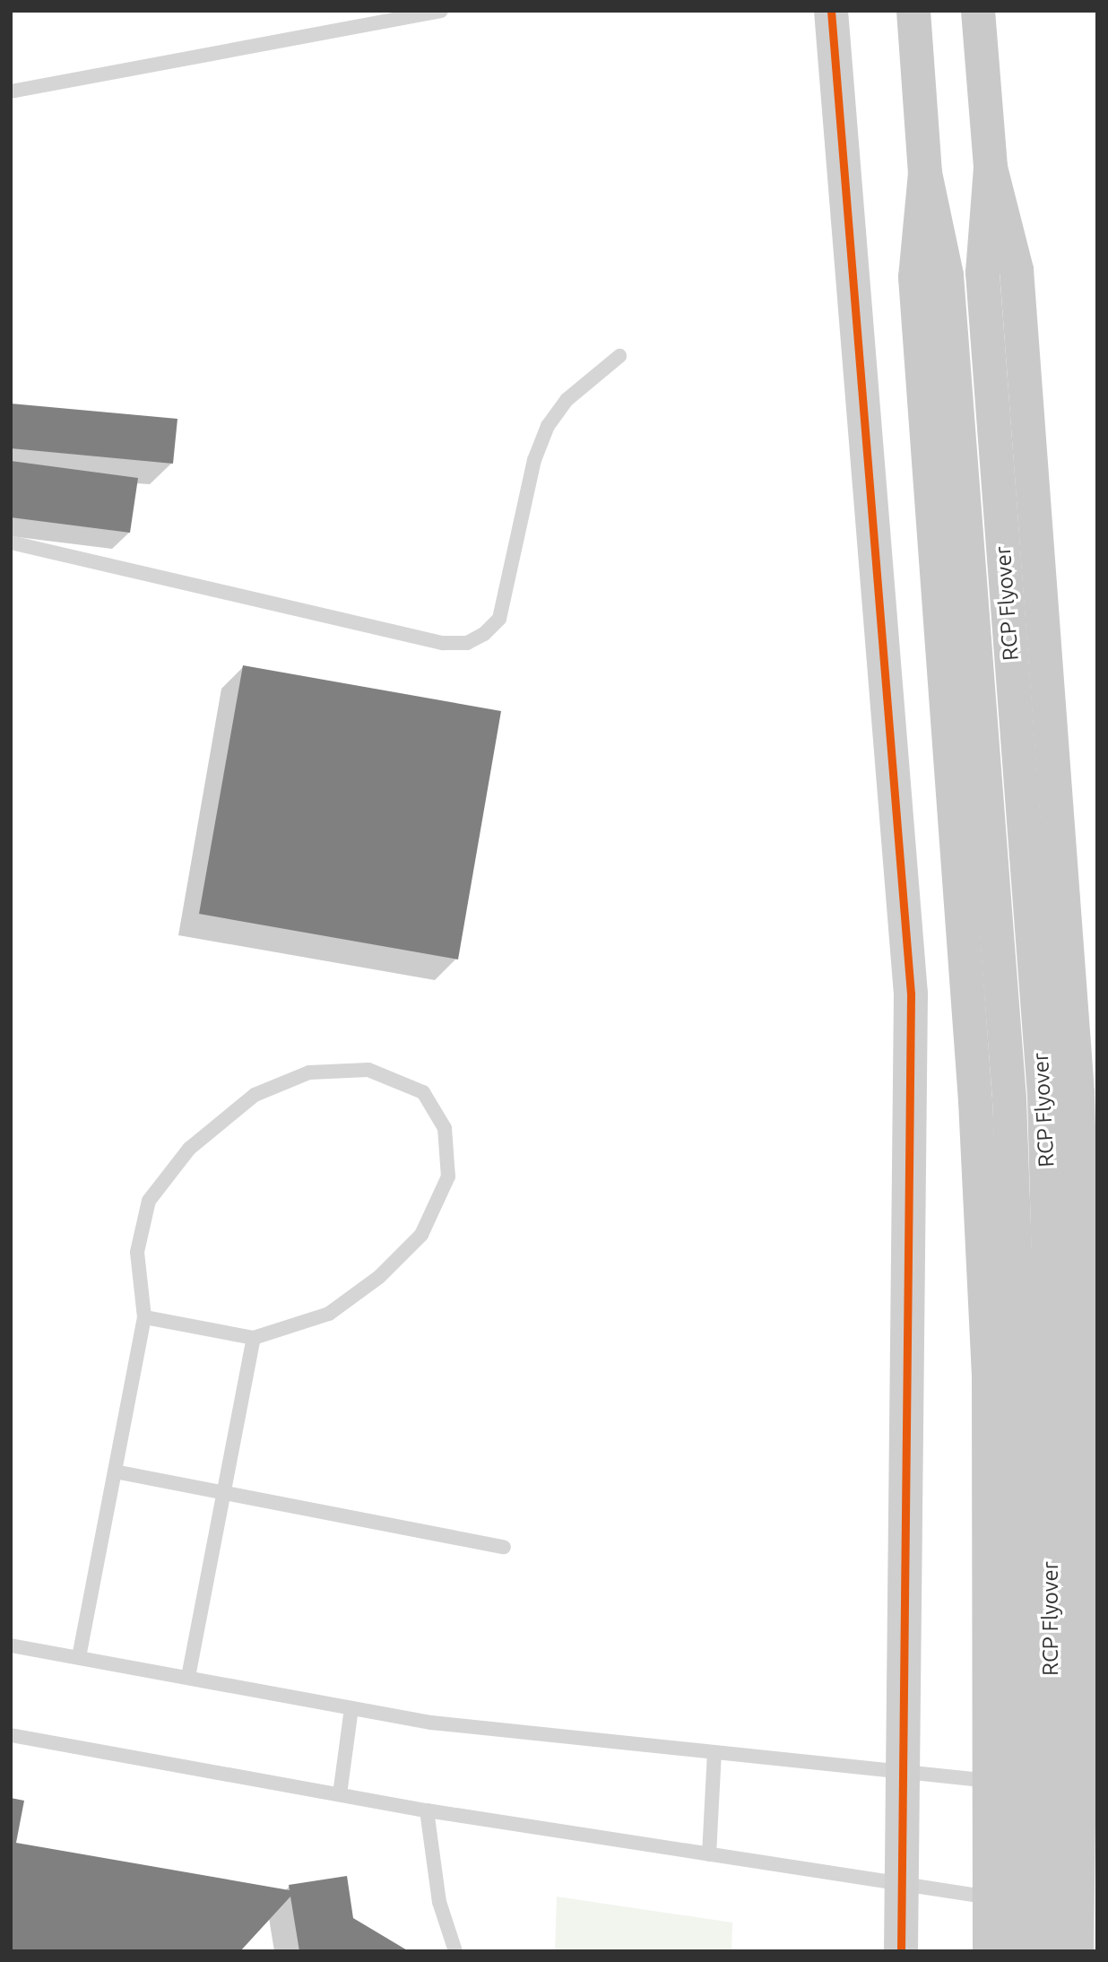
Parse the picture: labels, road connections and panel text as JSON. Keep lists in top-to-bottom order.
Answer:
{
  "streets": {
    "main road": ["RCP Flyover"]
  }
}
